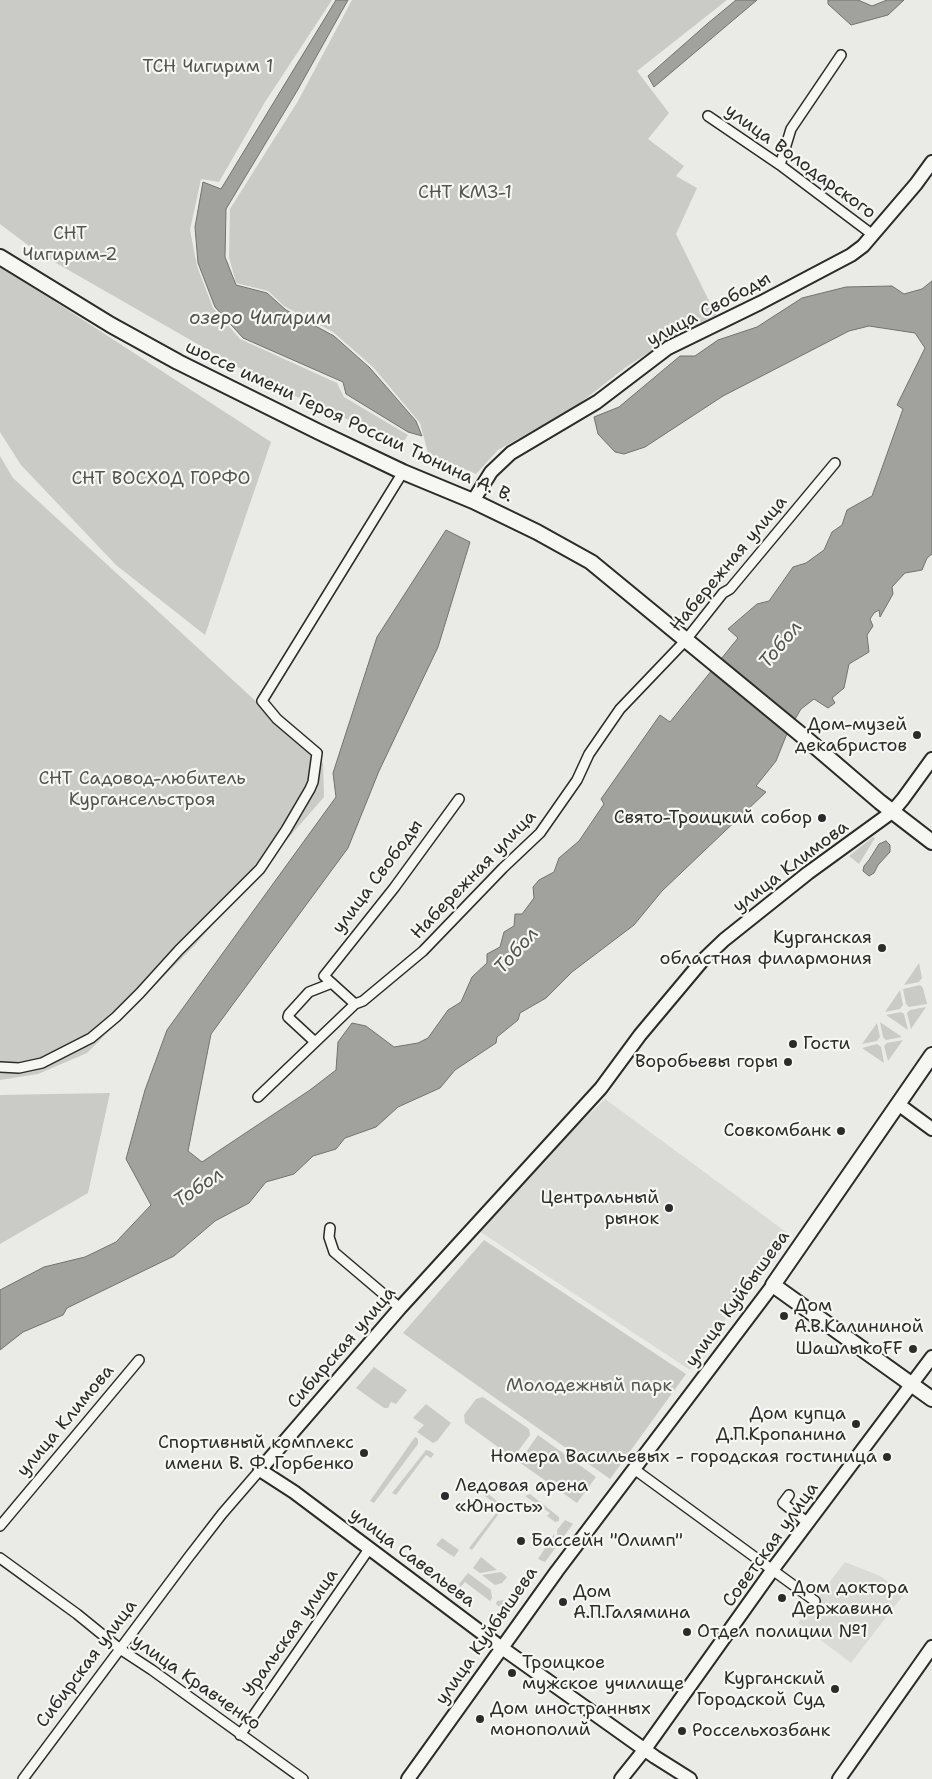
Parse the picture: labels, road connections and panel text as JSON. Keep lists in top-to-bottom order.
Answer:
{
  "streets": {
    "main road": ["шоссе имени Героя России Тюнина А. В.", "улица Куйбышева"],
    "street": [
      "улица Володарского",
      "улица Свободы",
      "Набережная улица",
      "улица Климова",
      "Сибирская улица",
      "Советская улица",
      "улица Савельева",
      "Уральская улица",
      "улица Кравченко"
    ]
  },
  "crossings": [
    ["улица Володарского", "улица Свободы"],
    ["улица Свободы", "шоссе имени Героя России Тюнина А. В."],
    ["шоссе имени Героя России Тюнина А. В.", "Набережная улица"],
    ["шоссе имени Героя России Тюнина А. В.", "улица Климова"],
    ["улица Климова", "Сибирская улица"],
    ["улица Куйбышева", "улица Савельева"],
    ["Сибирская улица", "улица Савельева"],
    ["Сибирская улица", "улица Кравченко"],
    ["Советская улица", "улица Савельева"],
    ["улица Савельева", "Уральская улица"],
    ["Уральская улица", "улица Кравченко"]
  ],
  "water": ["озеро Чигирим", "Тобол"],
  "parks": [
    "ТСН Чигирим 1",
    "СНТ КМЗ-1",
    "СНТ Чигирим-2",
    "СНТ ВОСХОД ГОРФО",
    "СНТ Садовод-любитель Кургансельстроя",
    "Молодежный парк"
  ],
  "places": [
    "Дом-музей декабристов",
    "Свято-Троицкий собор",
    "Курганская областная филармония",
    "Гости",
    "Воробьевы горы",
    "Совкомбанк",
    "Центральный рынок",
    "Дом А.В.Калининой",
    "ШашлыкоFF",
    "Дом купца Д.П.Кропанина",
    "Спортивный комплекс имени В. Ф. Горбенко",
    "Номера Васильевых - городская гостиница",
    "Ледовая арена «Юность»",
    "Бассейн \"Олимп\"",
    "Дом доктора Державина",
    "Дом А.П.Галямина",
    "Отдел полиции №1",
    "Троицкое мужское училище",
    "Курганский Городской Суд",
    "Дом иностранных монополий",
    "Россельхозбанк"
  ]
}
